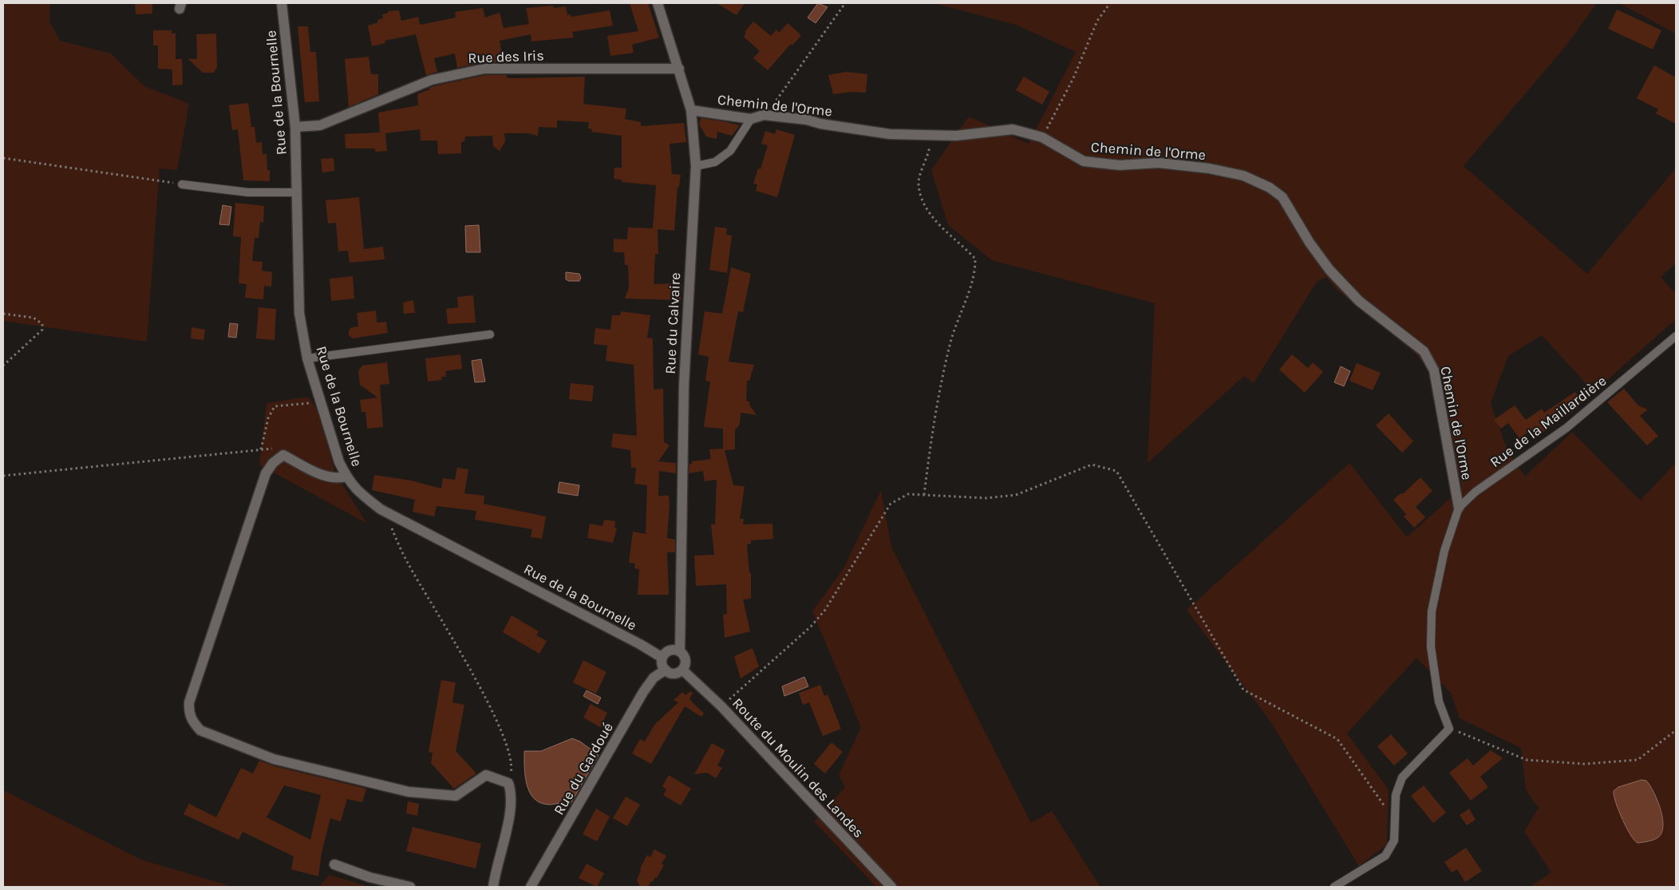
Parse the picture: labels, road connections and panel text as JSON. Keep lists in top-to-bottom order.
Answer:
{
  "streets": {
    "street": [
      "Rue des Iris",
      "Rue de la Bournelle",
      "Chemin de l'Orme",
      "Rue du Calvaire",
      "Route du Moulin des Landes",
      "Rue du Gardoué"
    ],
    "lane": ["Rue de la Maillardière"]
  },
  "crossings": [
    ["Rue des Iris", "Rue de la Bournelle"],
    ["Rue des Iris", "Rue du Calvaire"],
    ["Rue de la Bournelle", "Rue du Calvaire"],
    ["Rue de la Bournelle", "Route du Moulin des Landes"],
    ["Rue de la Bournelle", "Rue du Gardoué"],
    ["Chemin de l'Orme", "Rue du Calvaire"],
    ["Chemin de l'Orme", "Rue de la Maillardière"],
    ["Rue du Calvaire", "Route du Moulin des Landes"],
    ["Rue du Calvaire", "Rue du Gardoué"],
    ["Route du Moulin des Landes", "Rue du Gardoué"]
  ]
}
